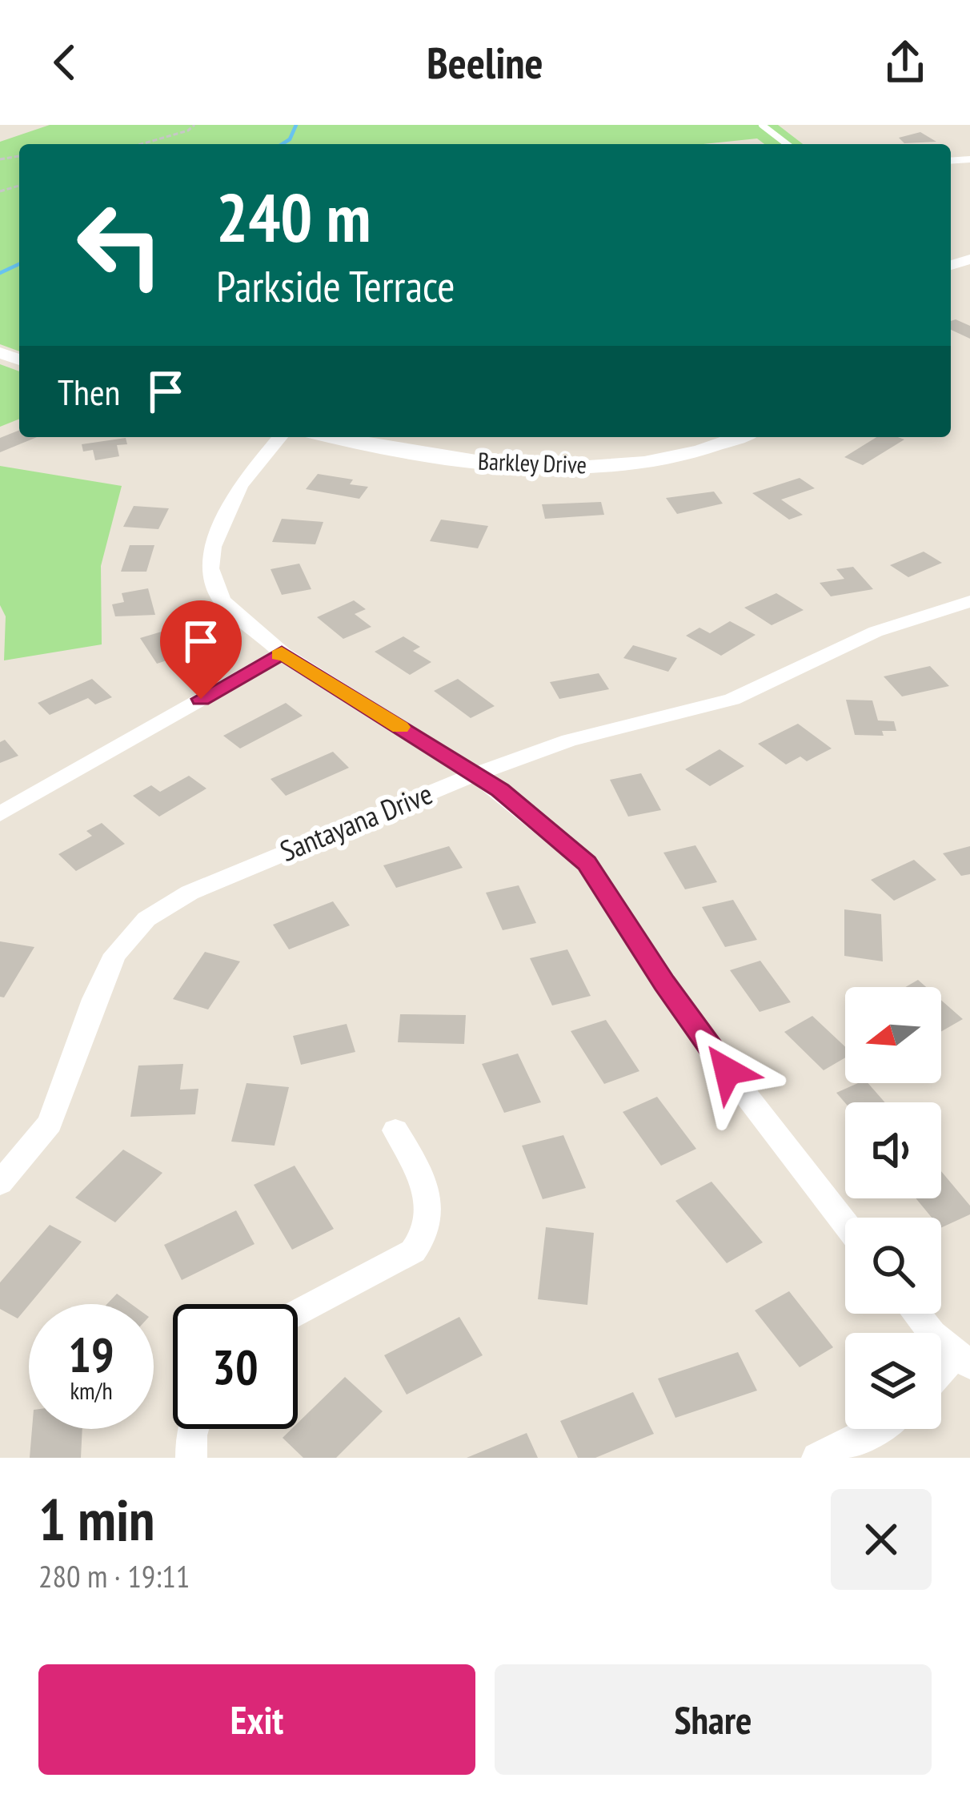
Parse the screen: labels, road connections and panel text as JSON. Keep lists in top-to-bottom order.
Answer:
{
  "streets": {
    "street": ["Barkley Drive", "Santayana Drive"]
  },
  "north": "left",
  "page": {
    "header": "Beeline",
    "turn": ["240 m", "Parkside Terrace"],
    "then": "Then",
    "speed": "19 km/h",
    "limit": "30",
    "heading": ["1 min", "280 m · 19:11"],
    "buttons": ["Exit", "Share"]
  }
}
